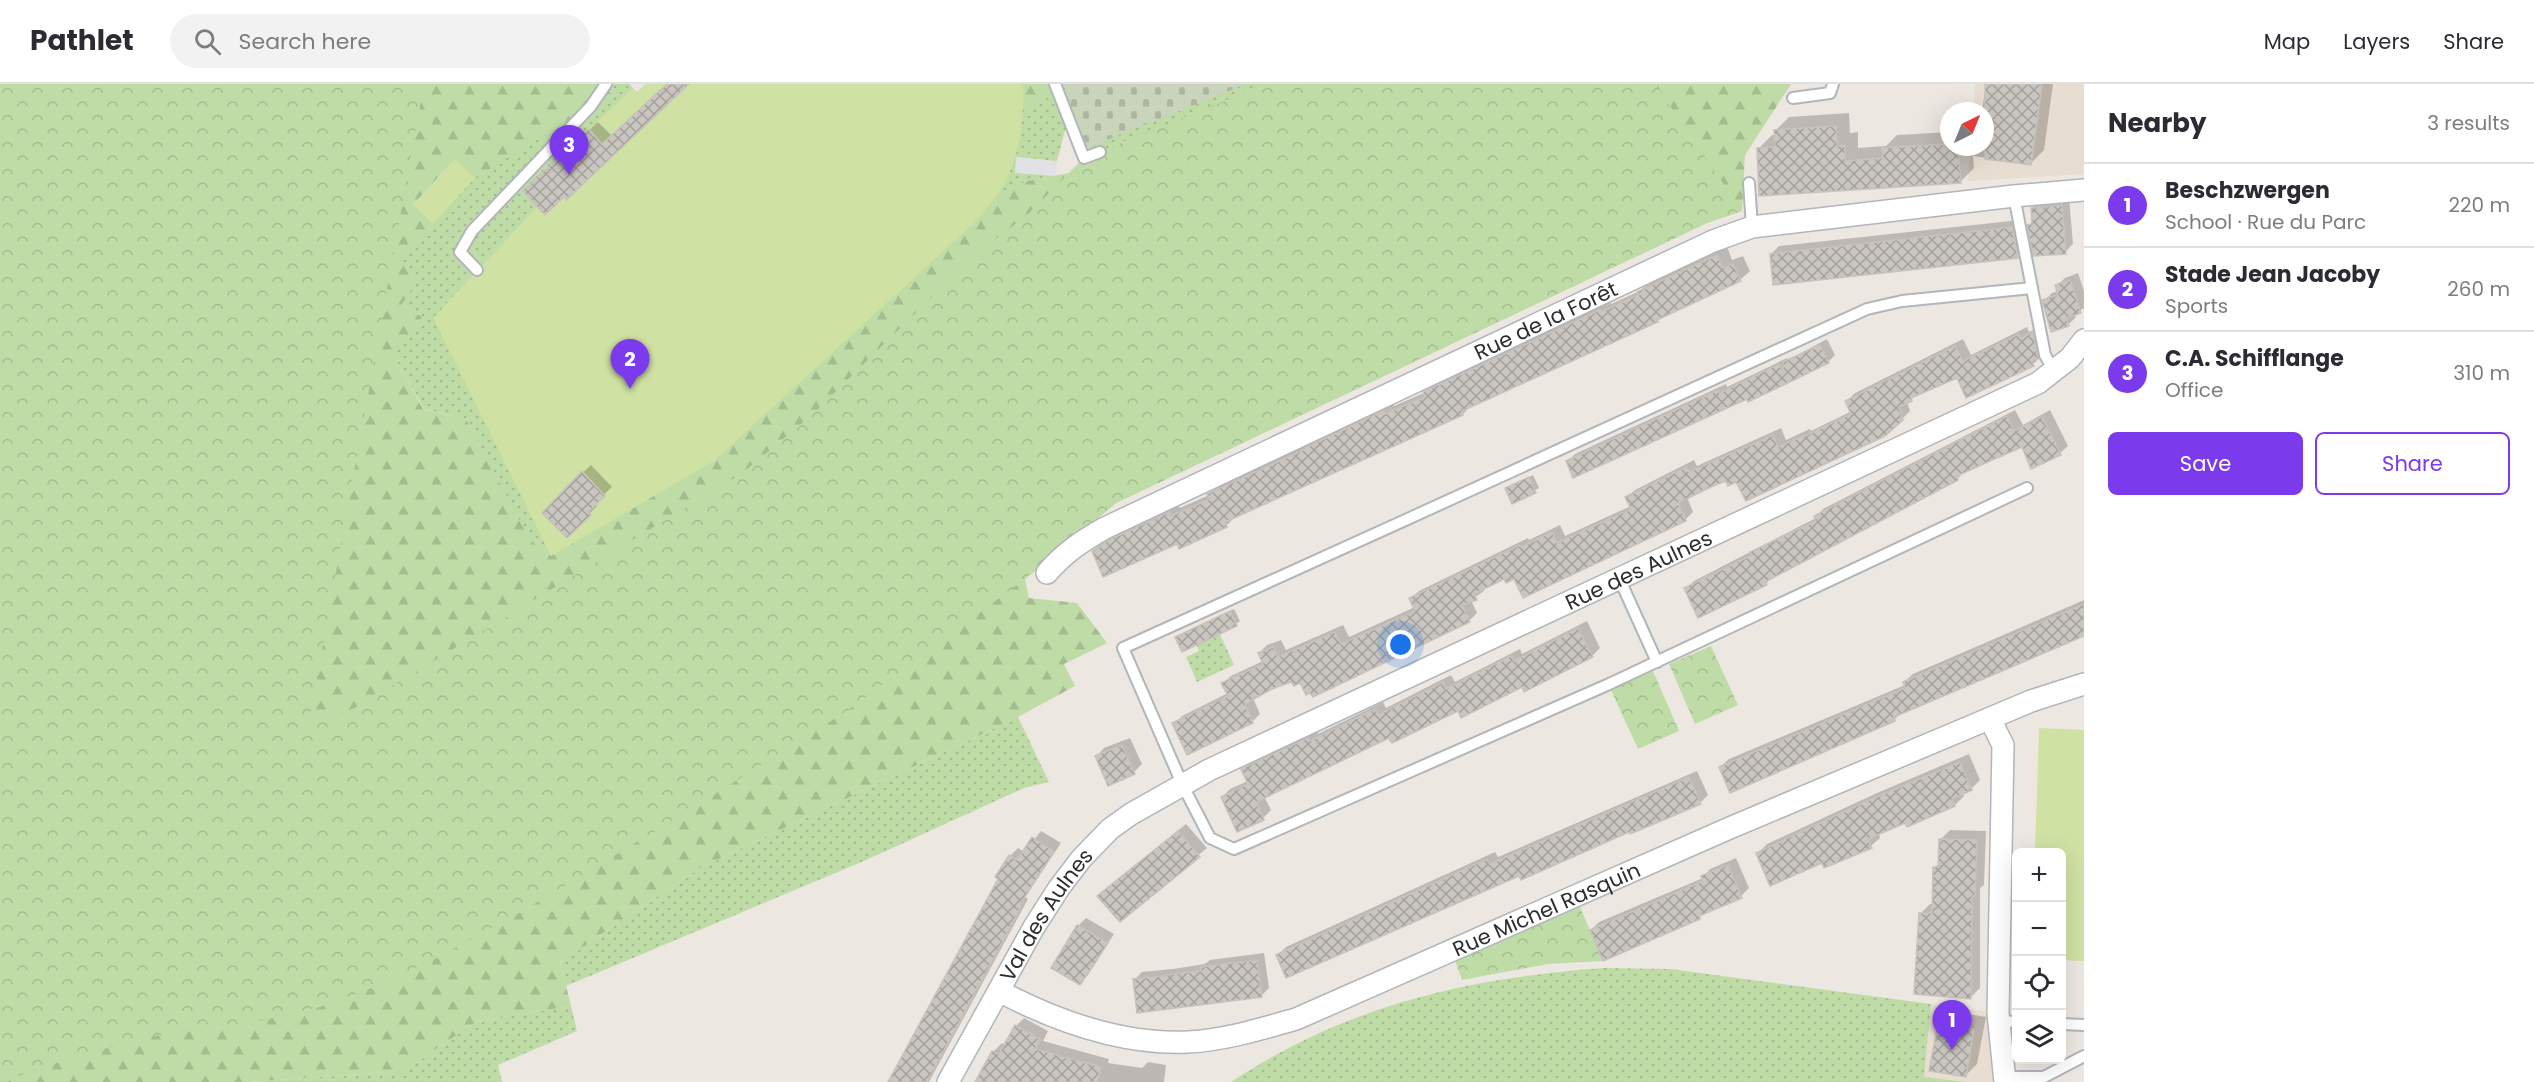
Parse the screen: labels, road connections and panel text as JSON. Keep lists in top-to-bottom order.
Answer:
{
  "streets": {
    "street": [
      "Rue de la Forêt",
      "Rue des Aulnes",
      "Rue Michel Rasquin",
      "Val des Aulnes"
    ]
  },
  "crossings": [
    ["Rue des Aulnes", "Val des Aulnes"],
    ["Rue Michel Rasquin", "Val des Aulnes"]
  ],
  "north": "top right",
  "page": {
    "header": "Pathlet",
    "search": "Search here",
    "nav": ["Map", "Layers", "Share"],
    "heading": ["Nearby", "3 results"],
    "pins": ["3", "2", "1"],
    "list": [
      {
        "mark": "1",
        "name": "Beschzwergen",
        "note": "School · Rue du Parc",
        "value": "220 m"
      },
      {
        "mark": "2",
        "name": "Stade Jean Jacoby",
        "note": "Sports",
        "value": "260 m"
      },
      {
        "mark": "3",
        "name": "C.A. Schifflange",
        "note": "Office",
        "value": "310 m"
      }
    ],
    "buttons": ["Save", "Share"],
    "map_buttons": ["+", "−"]
  }
}
